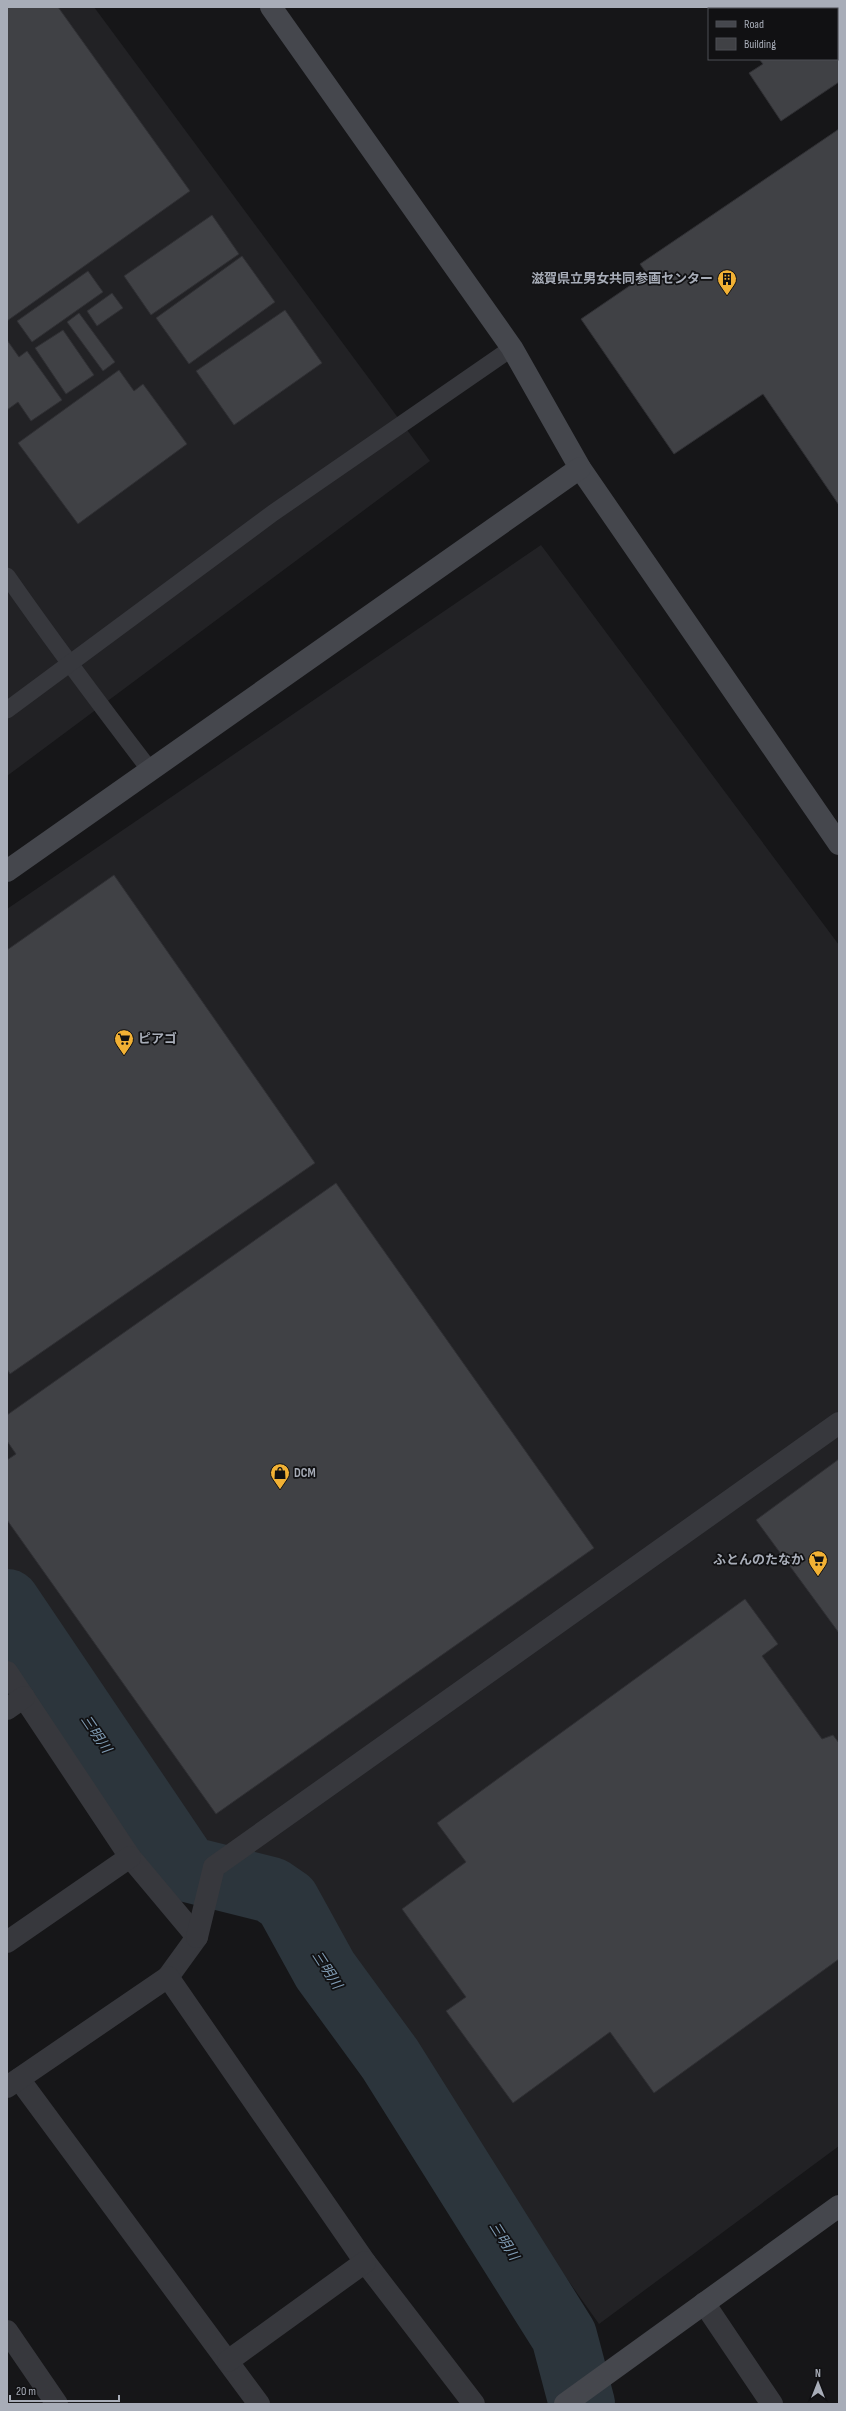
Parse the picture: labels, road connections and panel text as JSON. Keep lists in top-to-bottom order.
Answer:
{
  "water": ["三明川"],
  "places": {
    "building": ["滋賀県立男女共同参画センター"],
    "supermarket": ["ピアゴ", "ふとんのたなか"],
    "shop": ["DCM"]
  },
  "legend": ["Road", "Building"],
  "scale_bar": "20 m",
  "north": "top"
}
